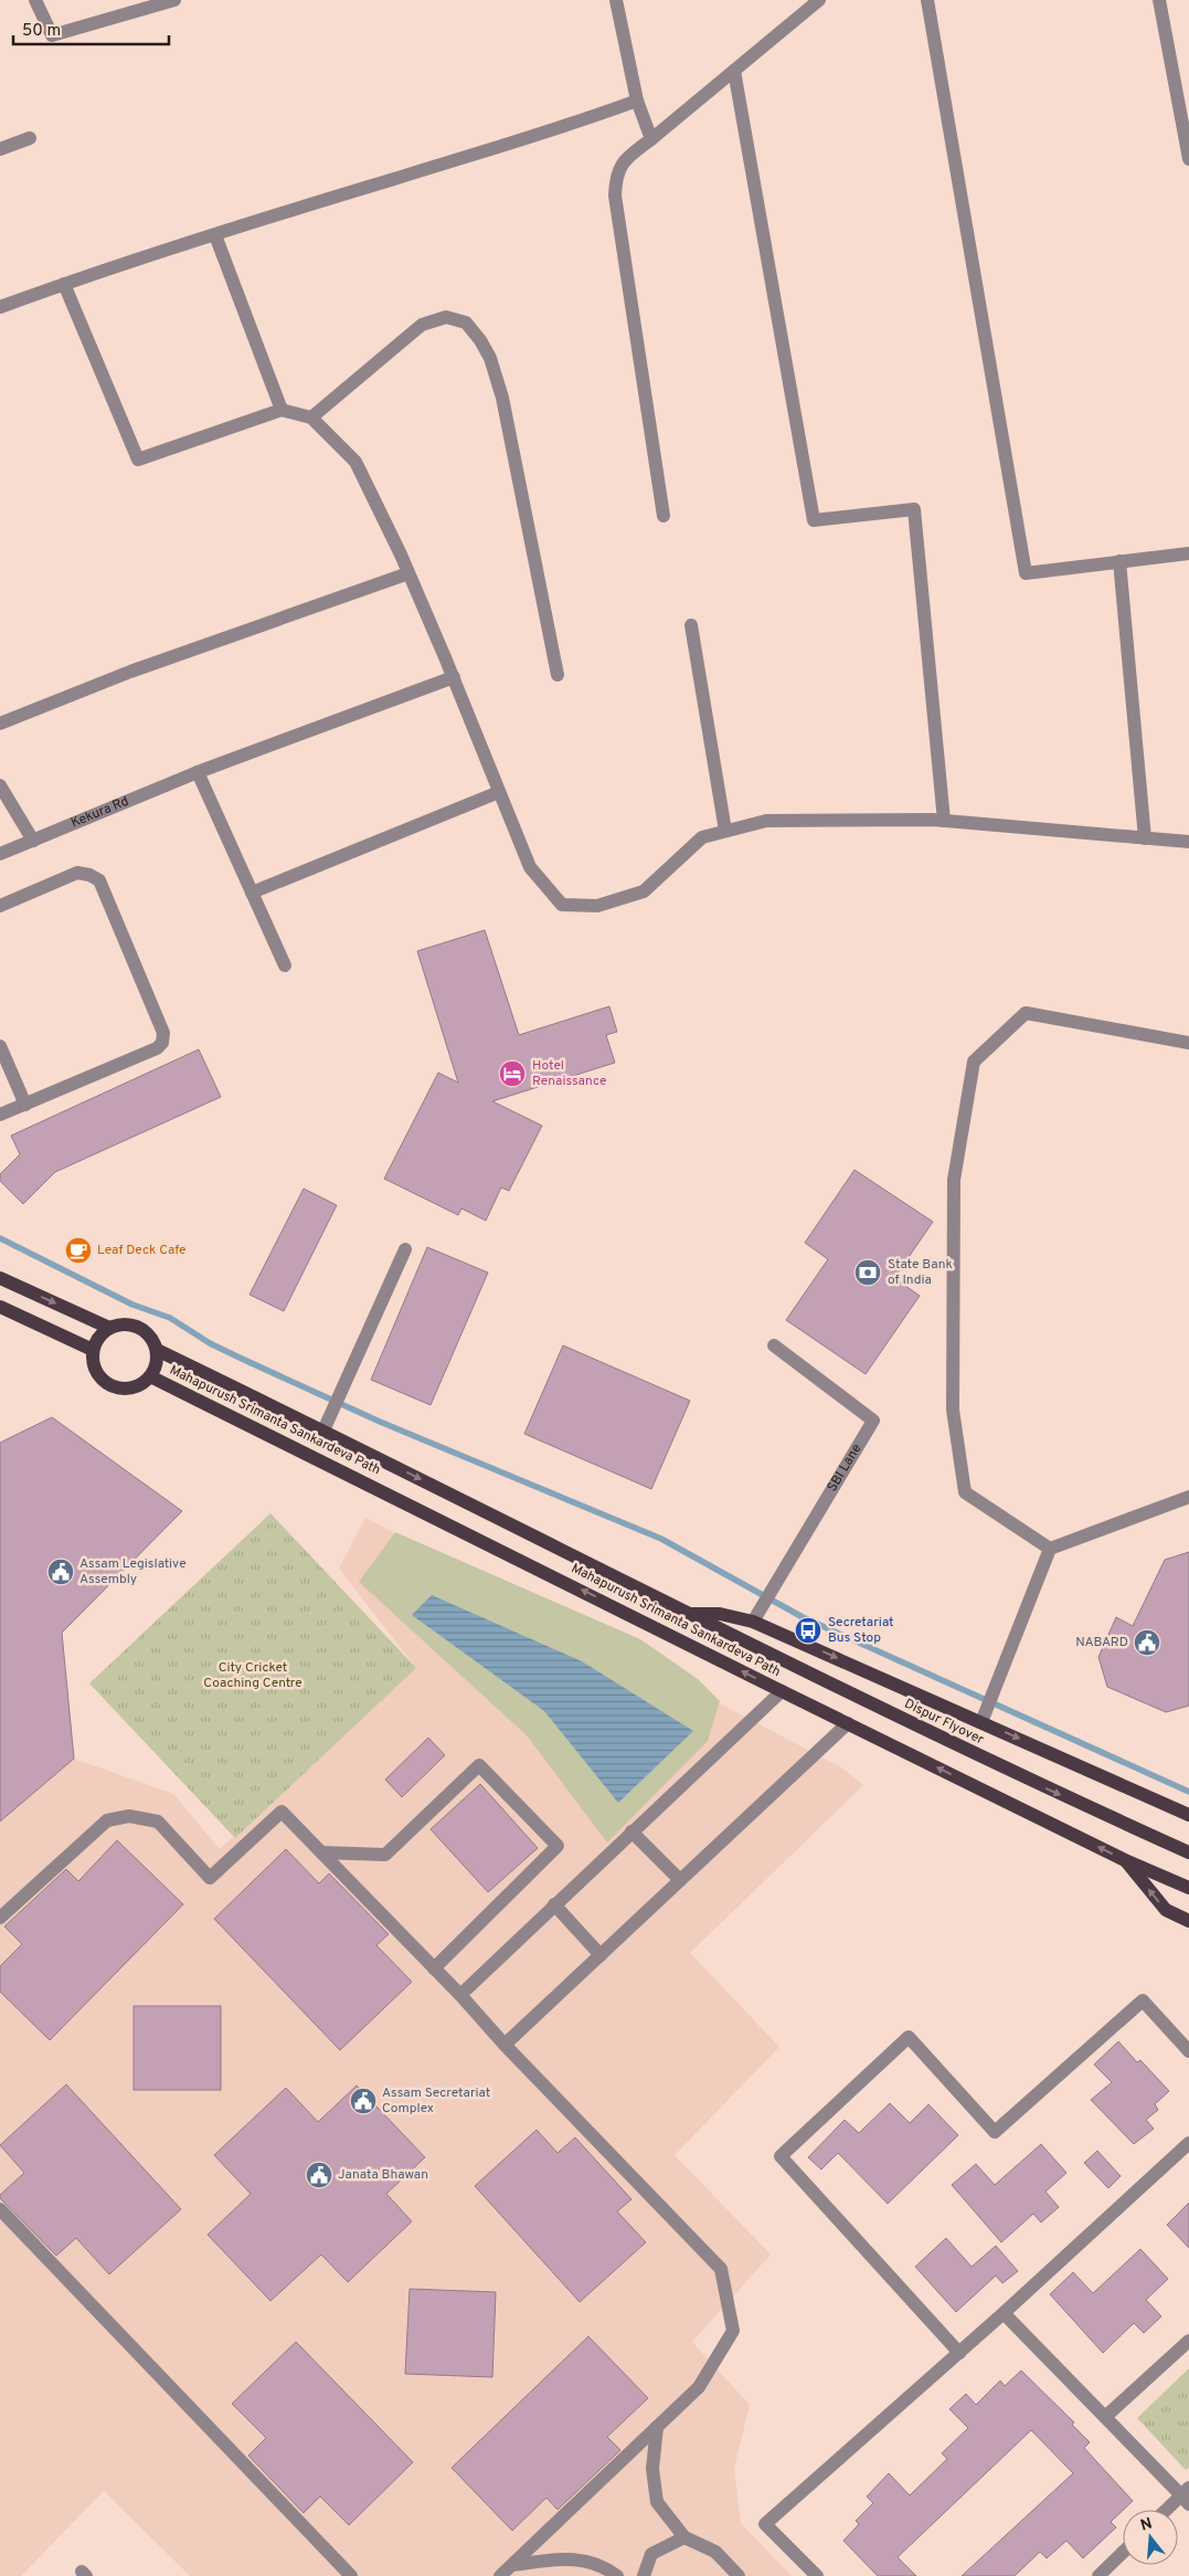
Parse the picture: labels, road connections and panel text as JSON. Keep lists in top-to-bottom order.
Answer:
{
  "streets": {
    "main road": ["Mahapurush Srimanta Sankardeva Path", "Dispur Flyover"],
    "street": ["Kekura Rd", "SBI Lane"]
  },
  "crossings": [
    ["Mahapurush Srimanta Sankardeva Path", "SBI Lane"],
    ["Mahapurush Srimanta Sankardeva Path", "Dispur Flyover"]
  ],
  "one_way": ["Dispur Flyover"],
  "parks": ["City Cricket Coaching Centre"],
  "places": {
    "hotel": ["Hotel Renaissance"],
    "cafe": ["Leaf Deck Cafe"],
    "bank": ["State Bank of India"],
    "public building": [
      "Assam Legislative Assembly",
      "NABARD",
      "Assam Secretariat Complex",
      "Janata Bhawan"
    ],
    "bus stop": ["Secretariat Bus Stop"]
  },
  "scale_bar": "50 m",
  "north": "top"
}
